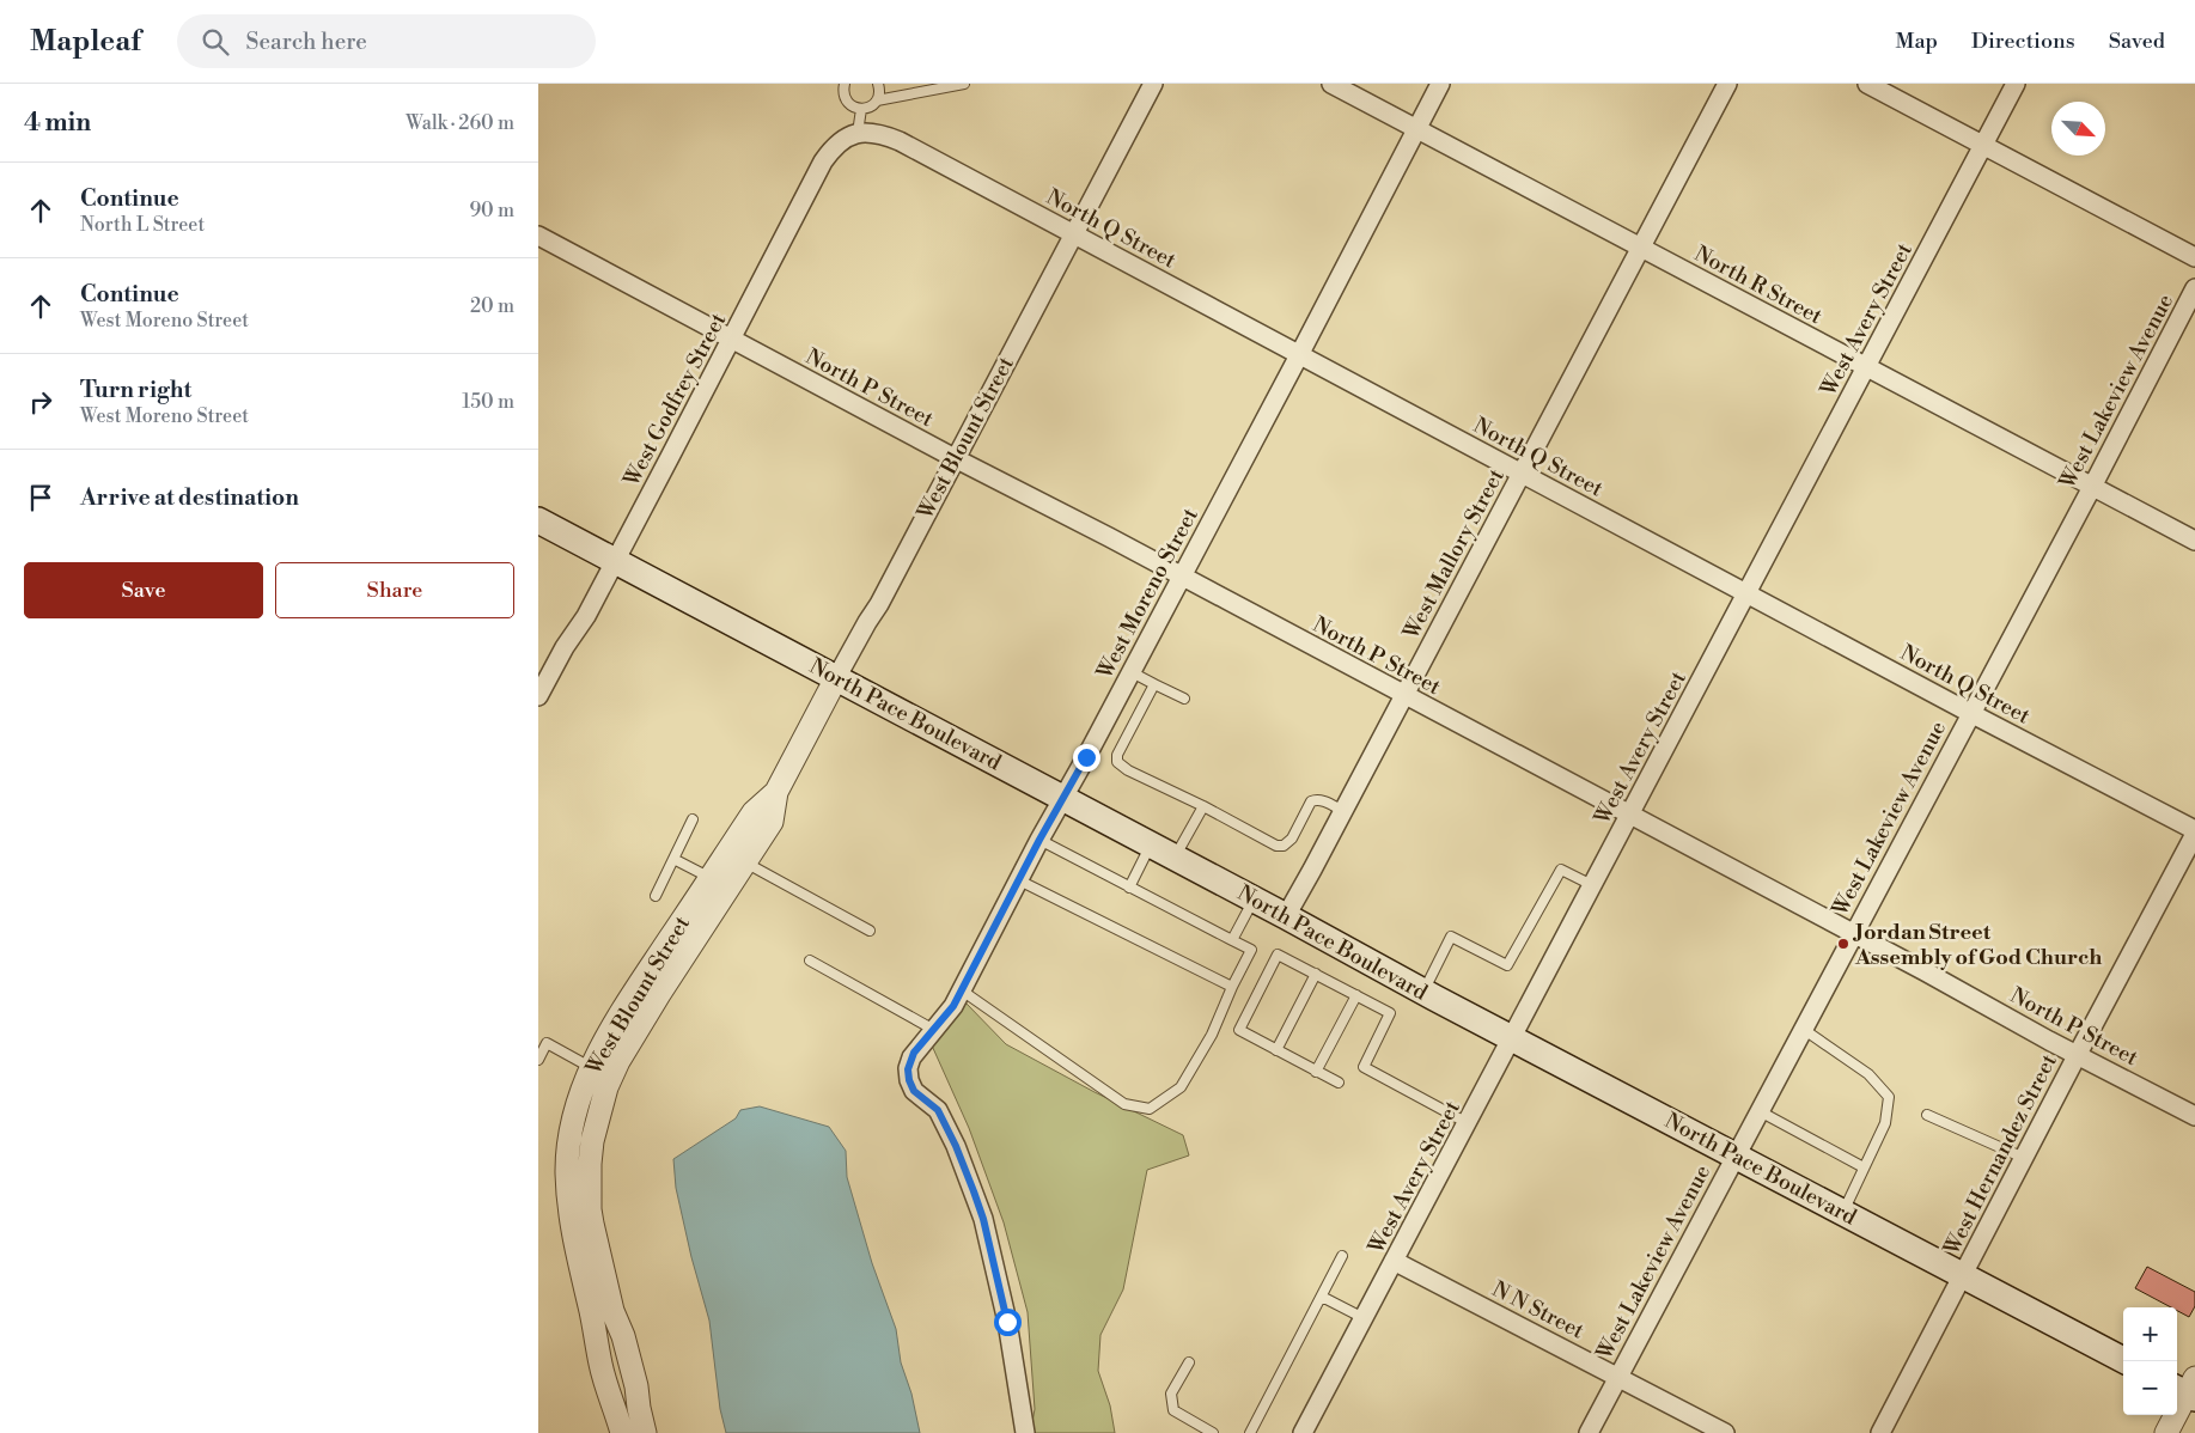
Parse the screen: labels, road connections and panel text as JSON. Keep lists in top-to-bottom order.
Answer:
{
  "streets": {
    "main road": ["North Pace Boulevard"],
    "street": [
      "North Q Street",
      "North R Street",
      "West Avery Street",
      "North P Street",
      "West Lakeview Avenue",
      "West Godfrey Street",
      "West Blount Street",
      "West Mallory Street",
      "West Moreno Street",
      "West Hernandez Street",
      "N N Street"
    ]
  },
  "crossings": [
    ["North Q Street", "West Avery Street"],
    ["North Q Street", "West Lakeview Avenue"],
    ["North Q Street", "West Godfrey Street"],
    ["North Q Street", "West Blount Street"],
    ["North Q Street", "West Mallory Street"],
    ["North Q Street", "West Moreno Street"],
    ["North Q Street", "West Hernandez Street"],
    ["North R Street", "West Avery Street"],
    ["North R Street", "West Lakeview Avenue"],
    ["North R Street", "West Mallory Street"],
    ["North R Street", "West Moreno Street"],
    ["West Avery Street", "North P Street"],
    ["West Avery Street", "North Pace Boulevard"],
    ["West Avery Street", "N N Street"],
    ["North P Street", "West Lakeview Avenue"],
    ["North P Street", "West Godfrey Street"],
    ["North P Street", "West Blount Street"],
    ["North P Street", "West Mallory Street"],
    ["North P Street", "West Moreno Street"],
    ["North P Street", "West Hernandez Street"],
    ["West Lakeview Avenue", "North Pace Boulevard"],
    ["West Lakeview Avenue", "N N Street"],
    ["West Godfrey Street", "North Pace Boulevard"],
    ["West Blount Street", "North Pace Boulevard"],
    ["West Mallory Street", "North Pace Boulevard"],
    ["West Moreno Street", "North Pace Boulevard"],
    ["North Pace Boulevard", "West Hernandez Street"]
  ],
  "places": ["Jordan Street Assembly of God Church"],
  "north": "bottom right",
  "page": {
    "header": "Mapleaf",
    "search": "Search here",
    "nav": ["Map", "Directions", "Saved"],
    "heading": ["4 min", "Walk · 260 m"],
    "list": [
      ["Continue", "North L Street", "90 m"],
      ["Continue", "West Moreno Street", "20 m"],
      ["Turn right", "West Moreno Street", "150 m"],
      "Arrive at destination"
    ],
    "buttons": ["Save", "Share"],
    "map_buttons": ["+", "−"]
  }
}
